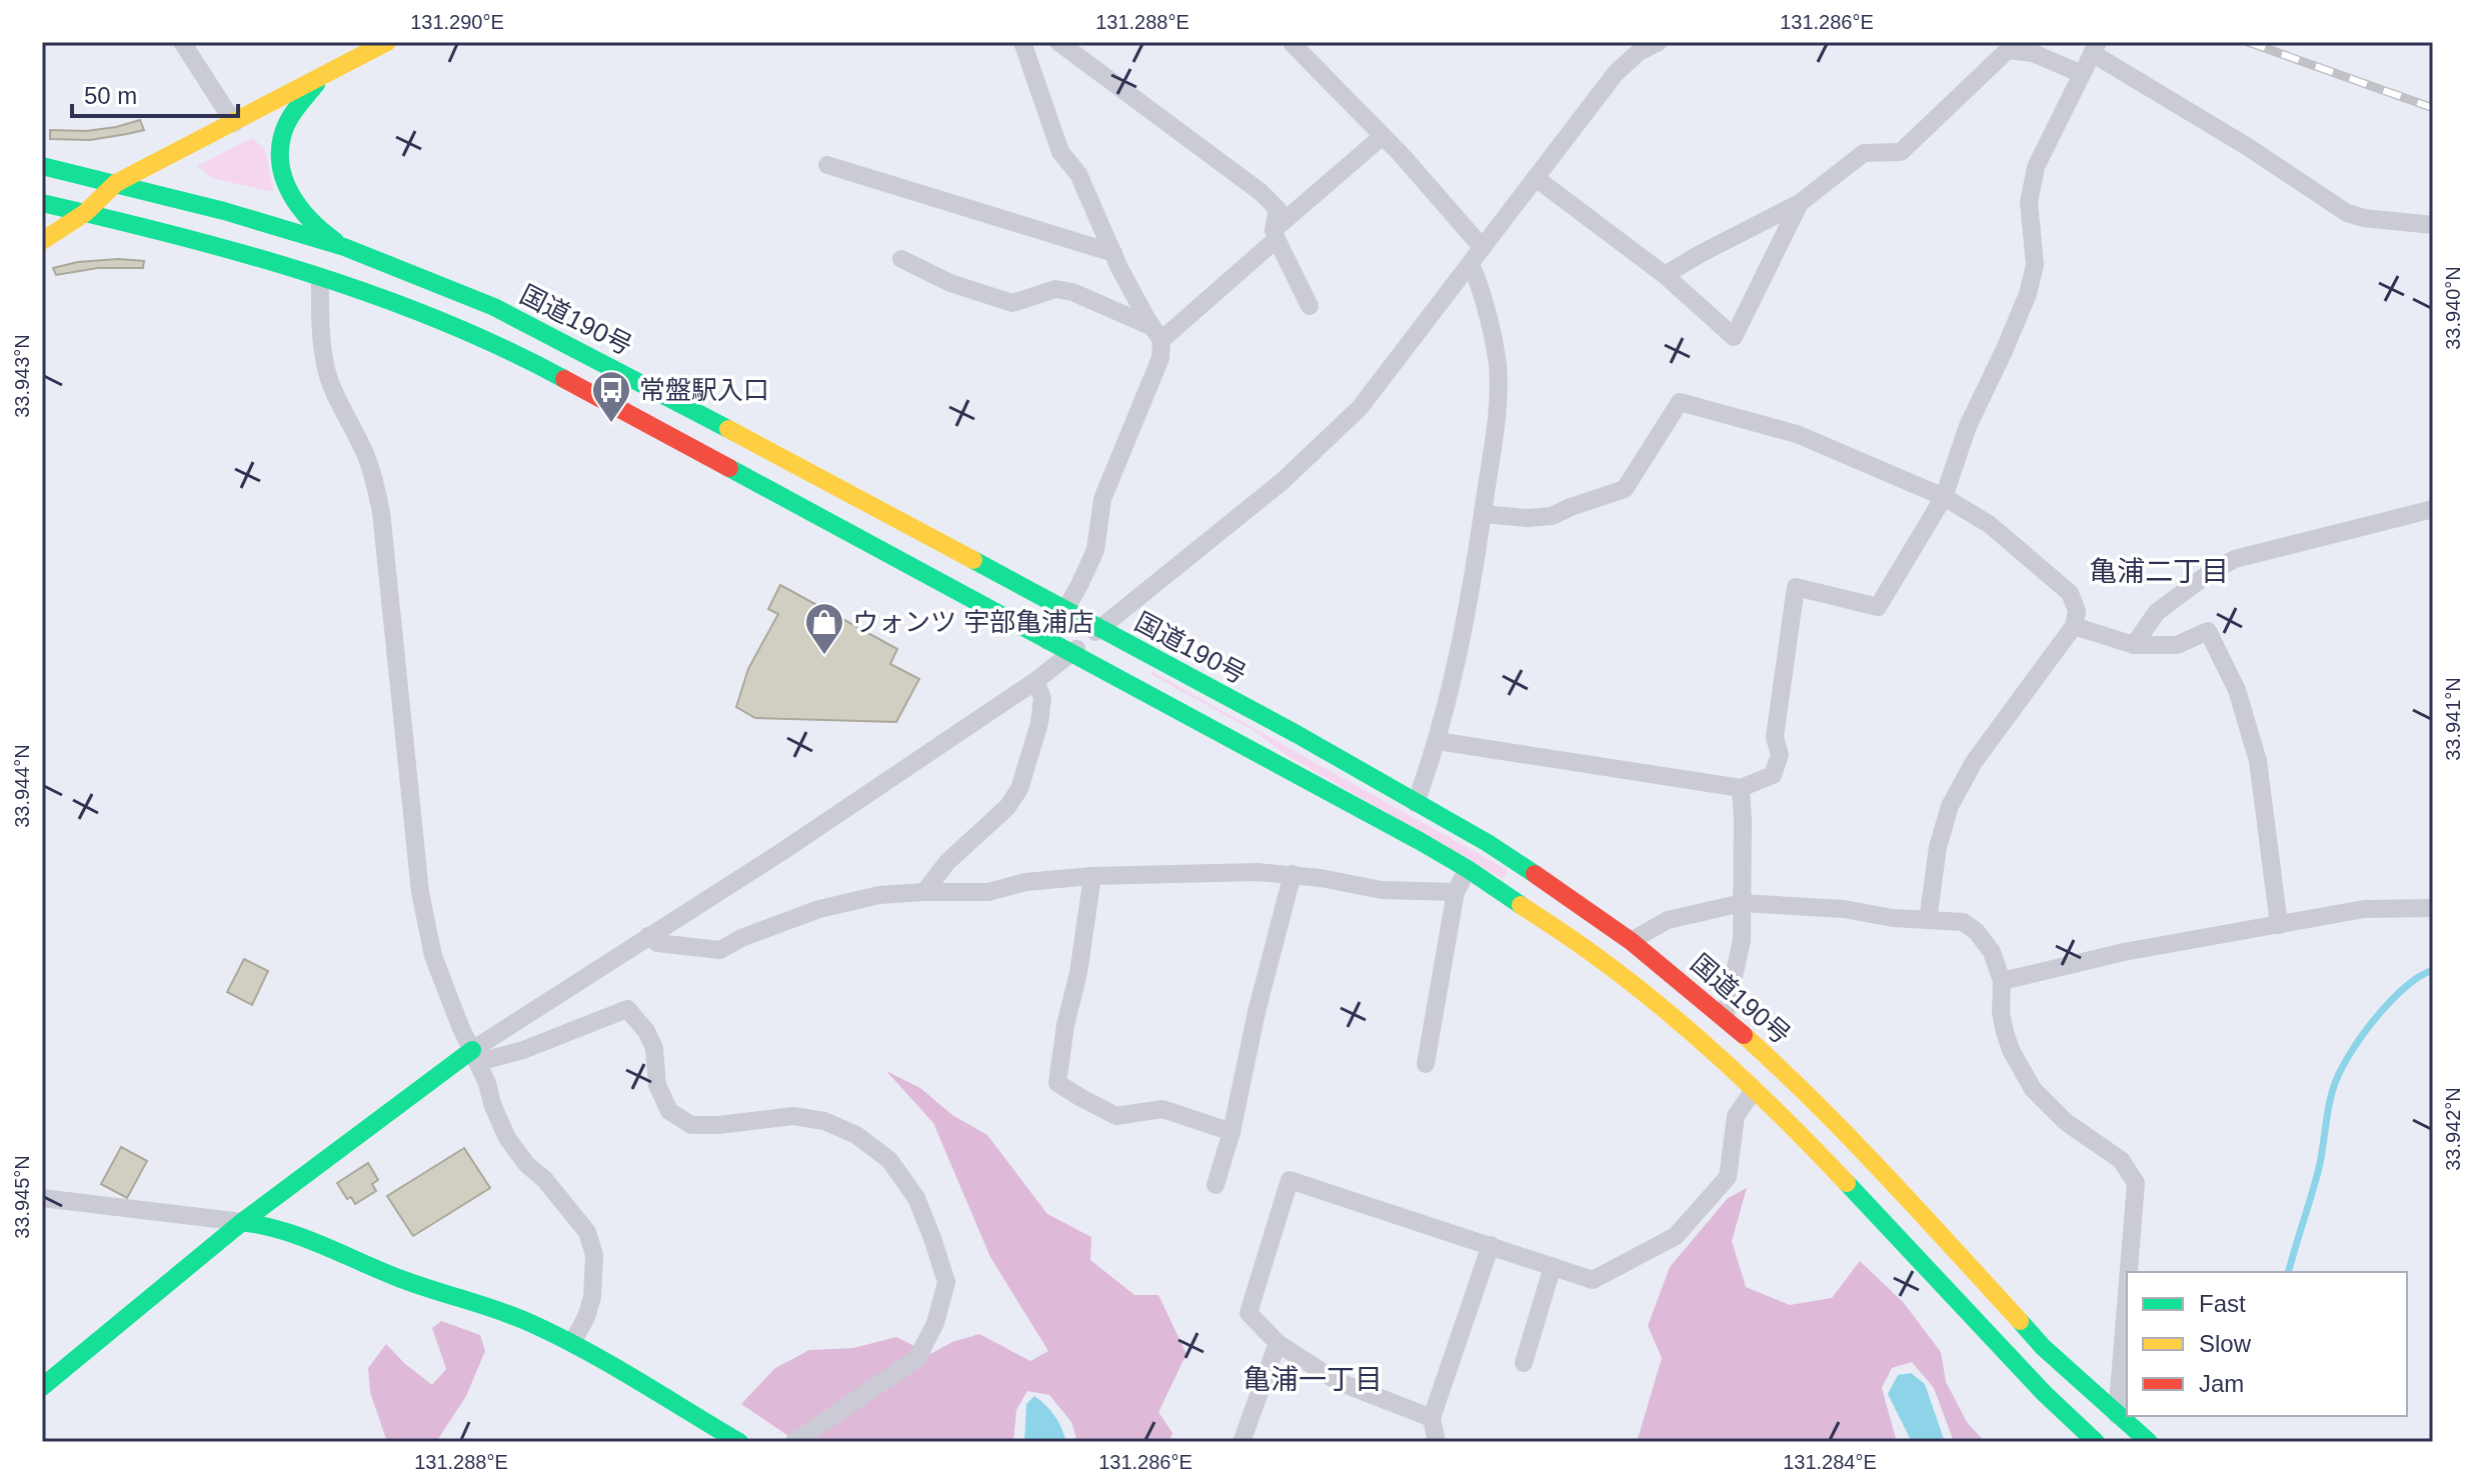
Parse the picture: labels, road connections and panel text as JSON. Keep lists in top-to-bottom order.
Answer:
{
  "streets": {
    "main road": ["国道190号"]
  },
  "districts": ["亀浦二丁目", "亀浦一丁目"],
  "places": {
    "bus stop": ["常盤駅入口"],
    "shop": ["ウォンツ 宇部亀浦店"]
  },
  "legend": ["Fast", "Slow", "Jam"],
  "scale_bar": "50 m",
  "coordinates": [
    "131.290°E",
    "131.288°E",
    "131.286°E",
    "33.940°N",
    "33.943°N",
    "33.941°N",
    "33.944°N",
    "33.942°N",
    "33.945°N",
    "131.284°E"
  ]
}
